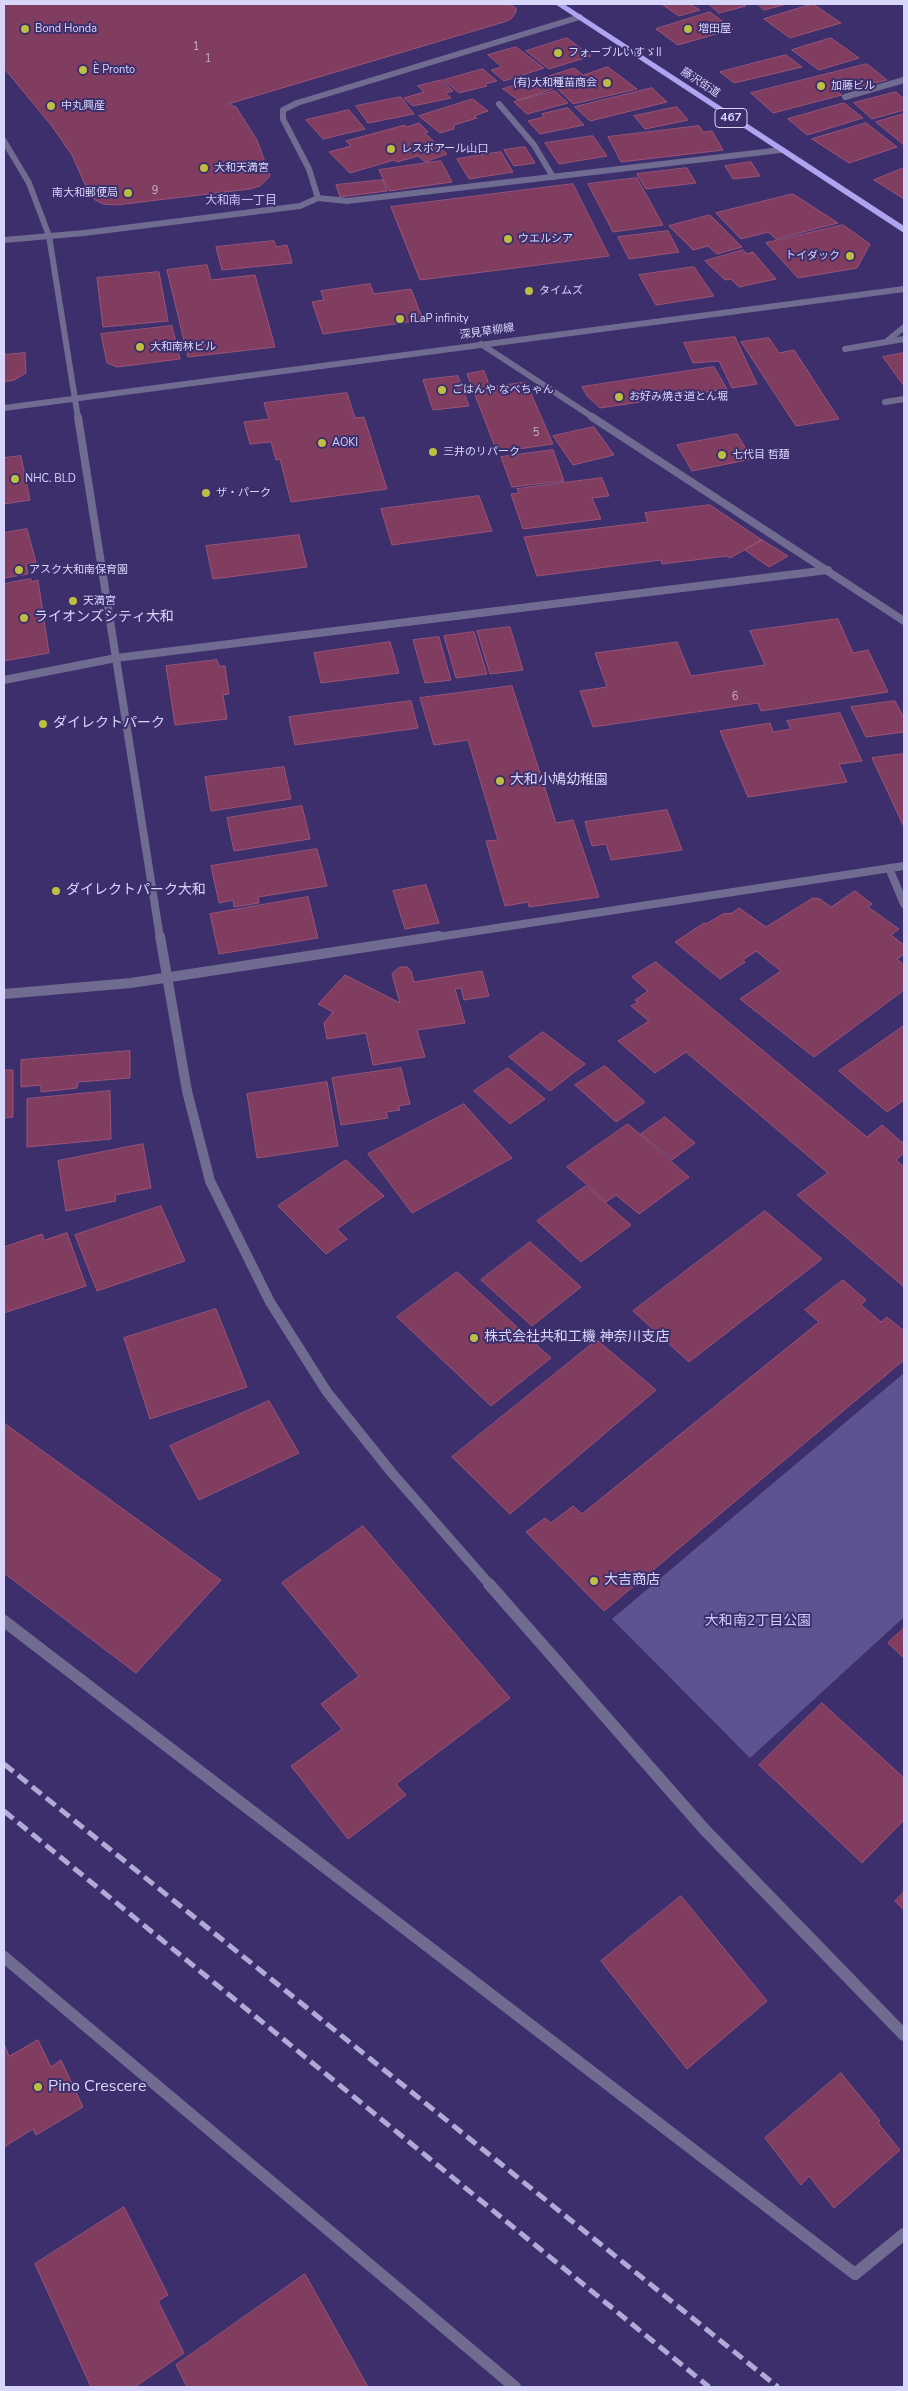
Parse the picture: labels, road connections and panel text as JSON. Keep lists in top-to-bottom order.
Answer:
{
  "streets": {
    "highway": ["藤沢街道", "467"],
    "street": ["深見草柳線"]
  },
  "districts": ["大和南一丁目"],
  "parks": ["大和南2丁目公園"],
  "places": [
    "Bond Honda",
    "増田屋",
    "フォーブルいすゞII",
    "È Pronto",
    "(有)大和種苗商会",
    "加藤ビル",
    "中丸興産",
    "レスポアール山口",
    "大和天満宮",
    "南大和郵便局",
    "ウエルシア",
    "トイダック",
    "タイムズ",
    "fLaP infinity",
    "大和南林ビル",
    "ごはんや なべちゃん",
    "お好み焼き道とん堀",
    "AOKI",
    "三井のリパーク",
    "七代目 哲麺",
    "NHC. BLD",
    "ザ・パーク",
    "アスク大和南保育園",
    "天満宮",
    "ライオンズシティ大和",
    "ダイレクトパーク",
    "大和小鳩幼稚園",
    "ダイレクトパーク大和",
    "株式会社共和工機 神奈川支店",
    "大吉商店",
    "Pino Crescere"
  ],
  "house_numbers": [
    "1",
    "1",
    "9",
    "5",
    "6"
  ]
}
